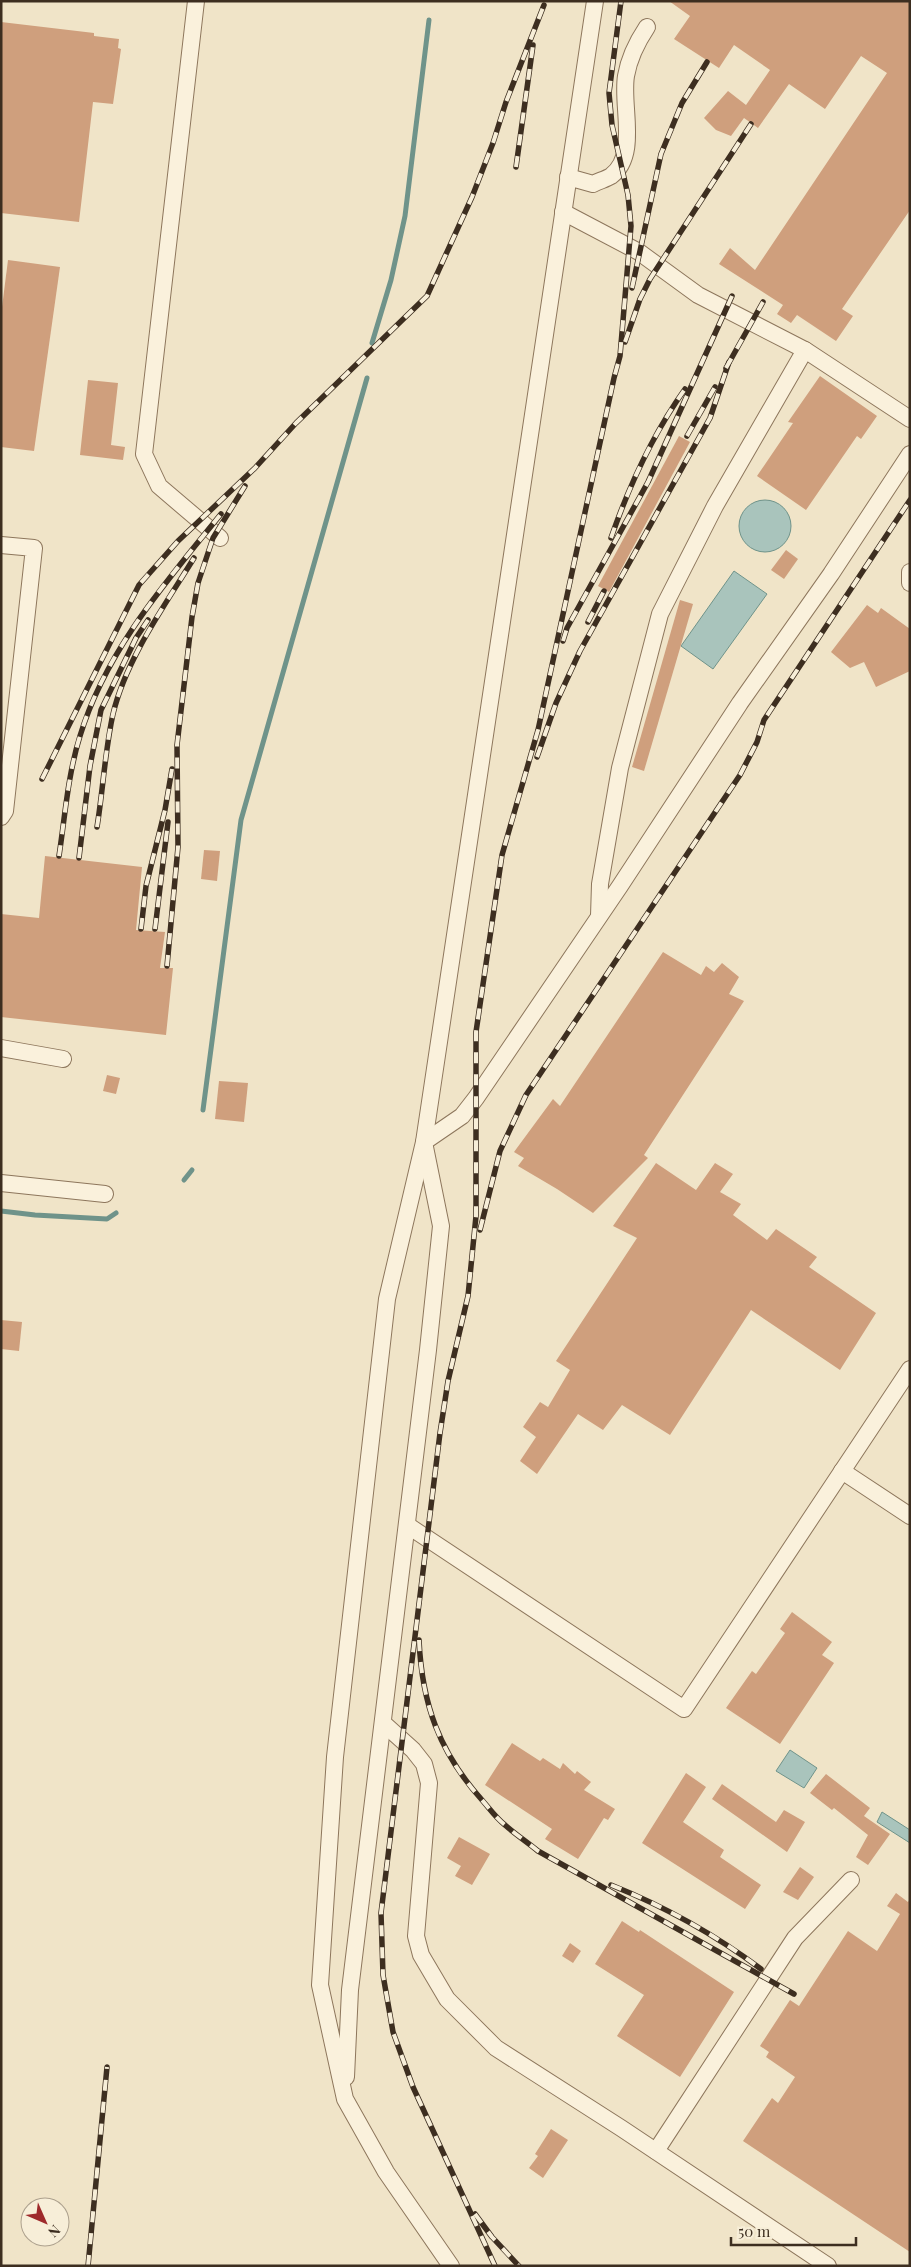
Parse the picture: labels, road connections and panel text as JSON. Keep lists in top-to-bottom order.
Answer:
{
  "scale_bar": "50 m",
  "north": "bottom right"
}
